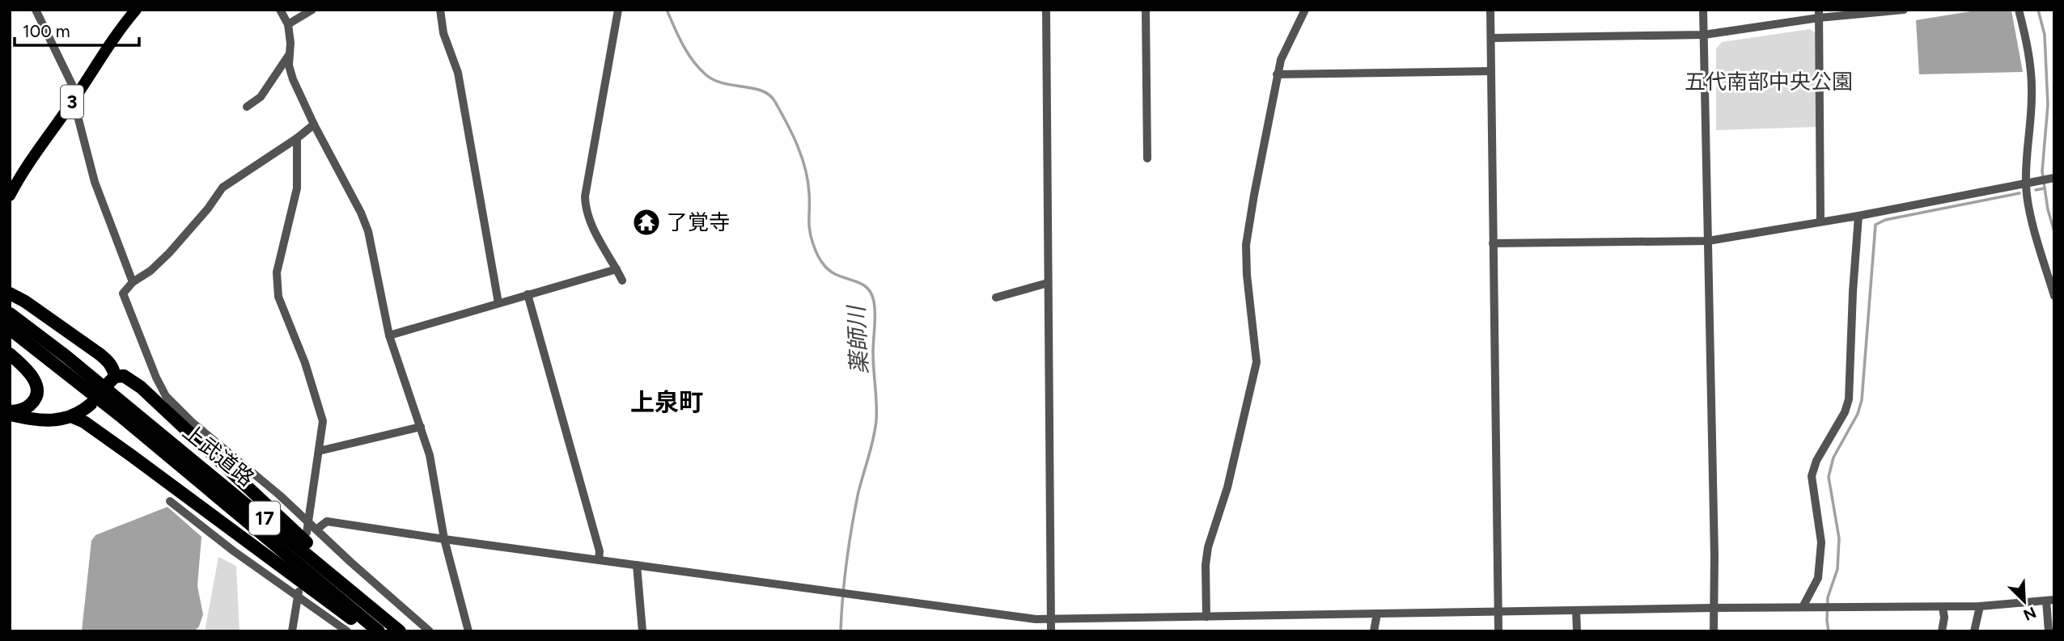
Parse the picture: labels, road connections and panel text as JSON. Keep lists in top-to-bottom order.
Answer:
{
  "streets": {
    "highway": ["上武道路", "17"],
    "main road": ["3"]
  },
  "districts": ["上泉町"],
  "water": ["薬師川"],
  "parks": ["五代南部中央公園"],
  "places": {
    "temple": ["了覚寺"]
  },
  "scale_bar": "100 m",
  "north": "bottom right"
}
